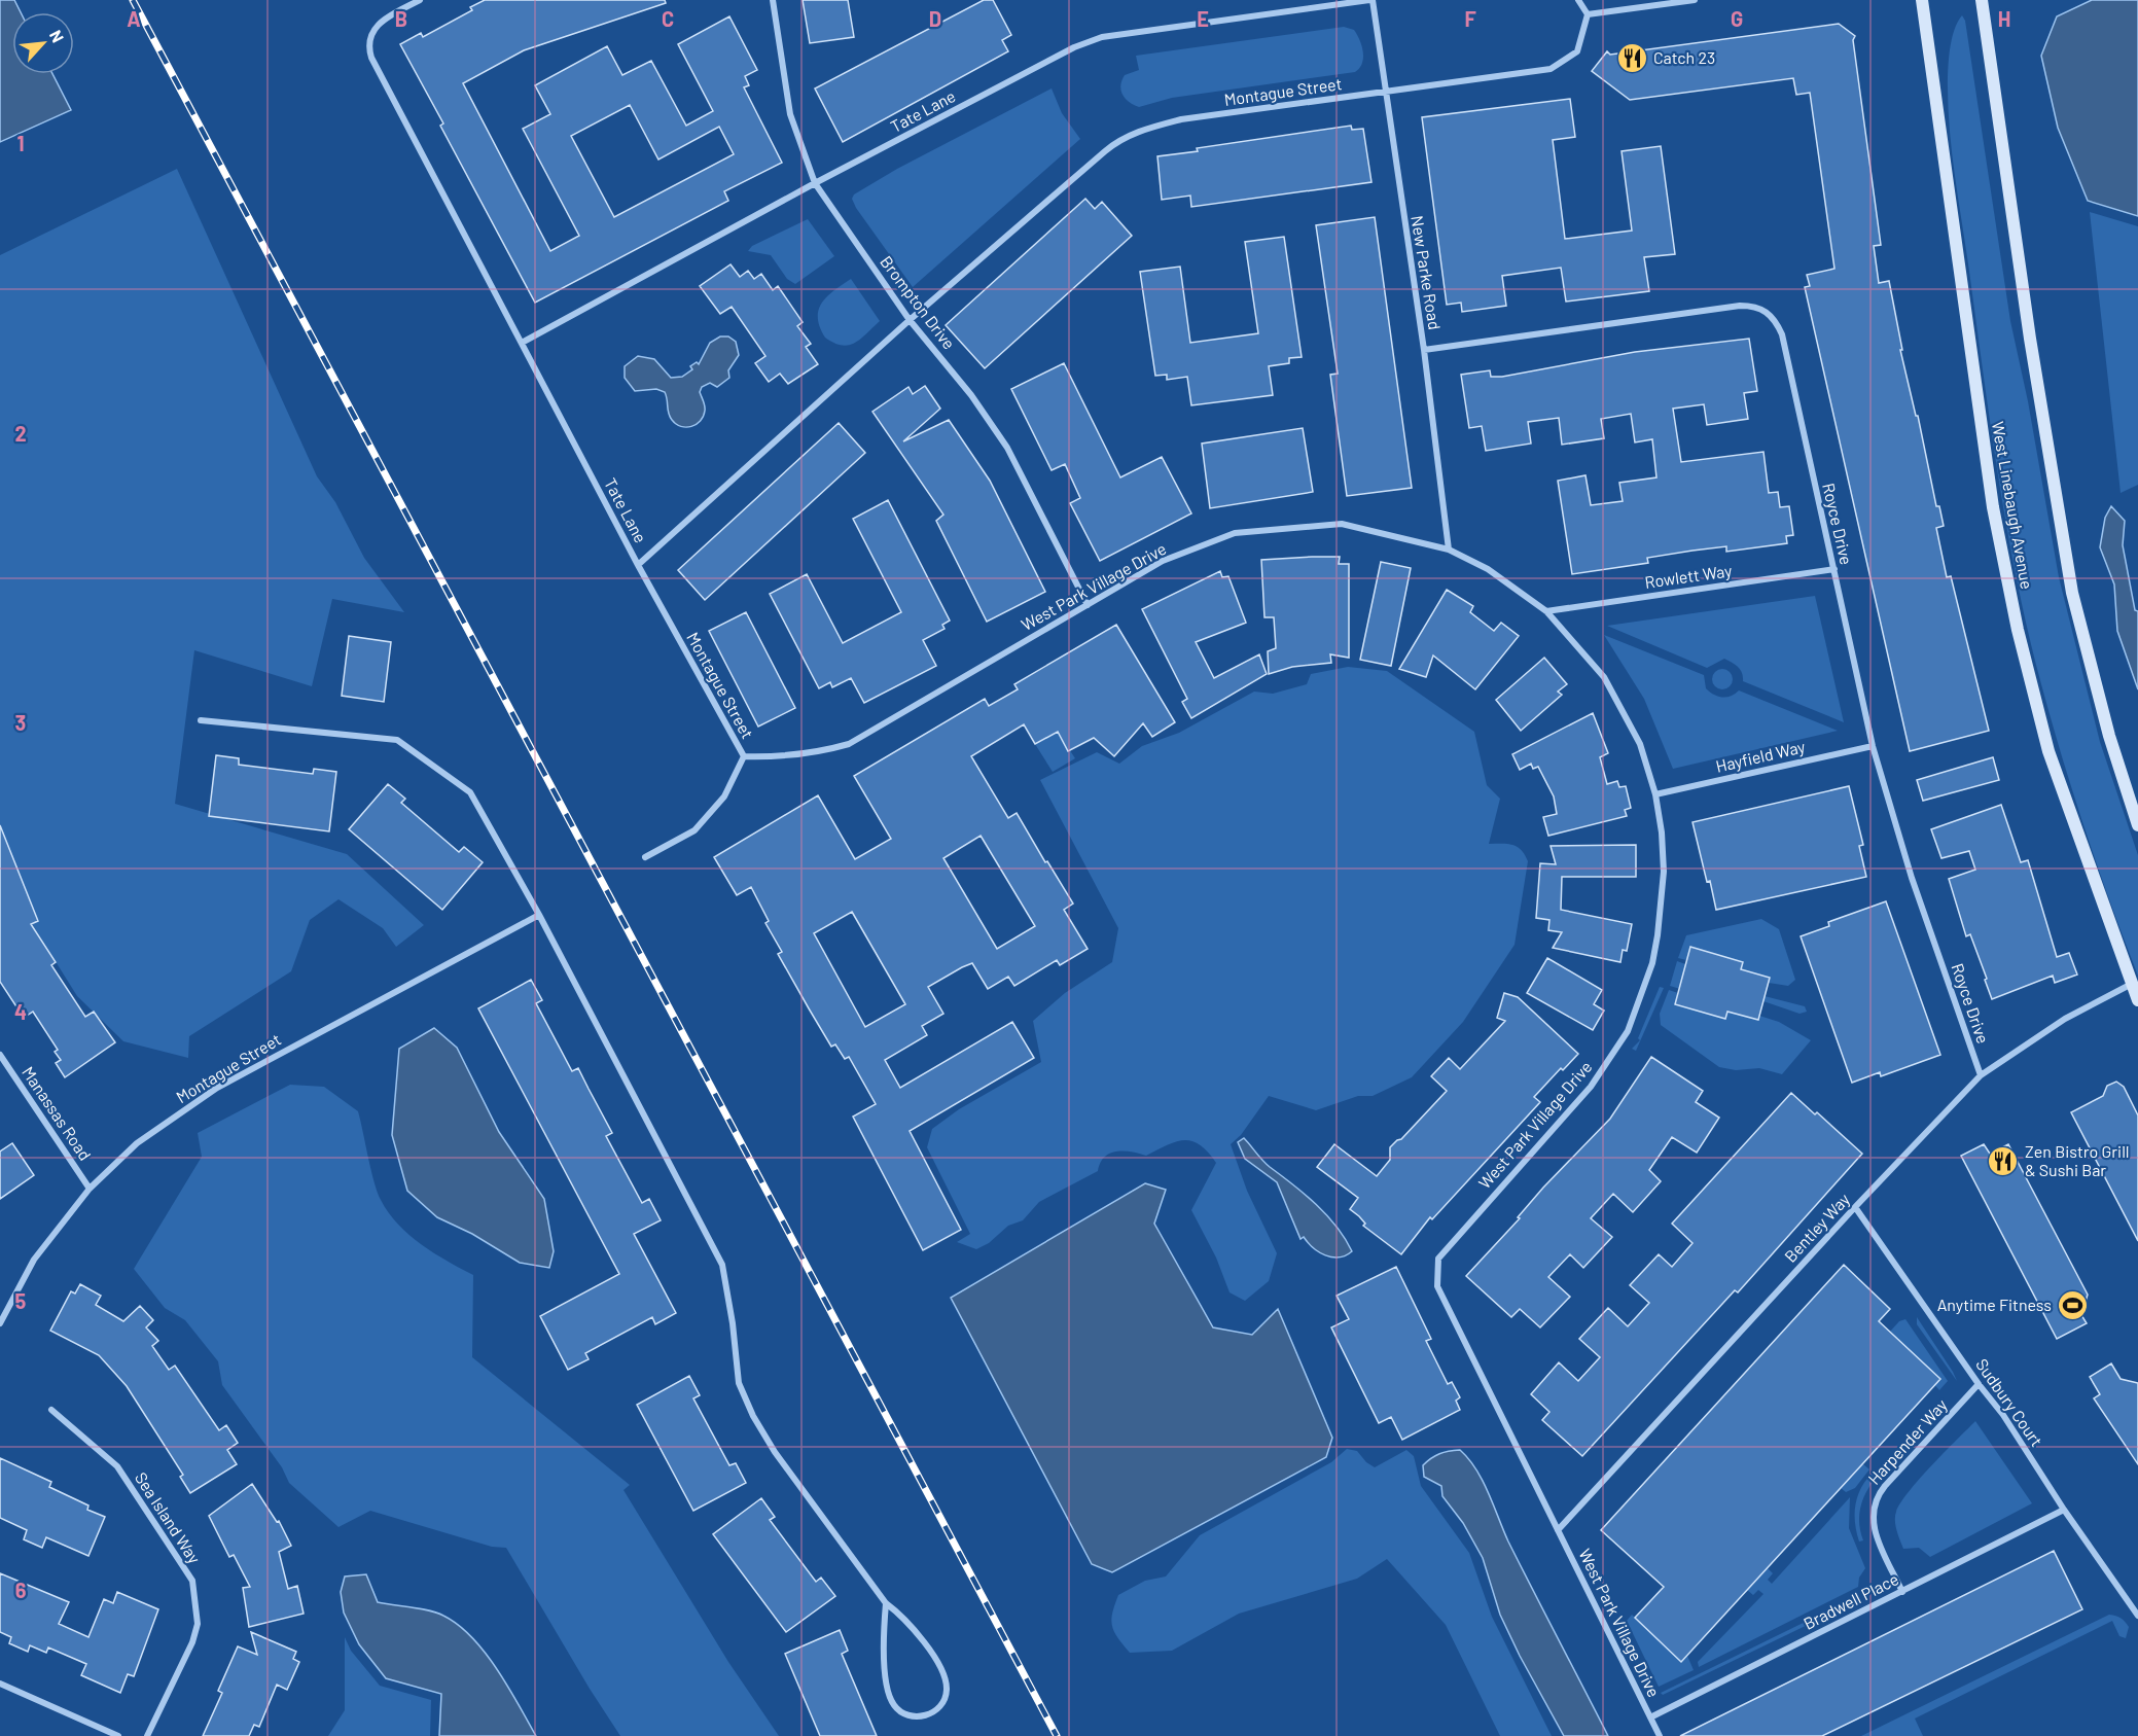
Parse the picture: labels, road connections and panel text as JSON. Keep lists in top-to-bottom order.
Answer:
{
  "streets": {
    "main road": ["West Linebaugh Avenue"],
    "street": [
      "Montague Street",
      "Tate Lane",
      "New Parke Road",
      "Brompton Drive",
      "Royce Drive",
      "Rowlett Way",
      "West Park Village Drive",
      "Hayfield Way",
      "Manassas Road",
      "Bentley Way",
      "Sudbury Court",
      "Harpender Way",
      "Sea Island Way",
      "Bradwell Place"
    ]
  },
  "crossings": [
    ["Montague Street", "Tate Lane"],
    ["Montague Street", "New Parke Road"],
    ["Montague Street", "Brompton Drive"],
    ["Montague Street", "West Park Village Drive"],
    ["Montague Street", "Manassas Road"],
    ["Tate Lane", "New Parke Road"],
    ["Tate Lane", "Brompton Drive"],
    ["New Parke Road", "Royce Drive"],
    ["New Parke Road", "West Park Village Drive"],
    ["Brompton Drive", "West Park Village Drive"],
    ["West Linebaugh Avenue", "Bentley Way"],
    ["Royce Drive", "Rowlett Way"],
    ["Royce Drive", "Hayfield Way"],
    ["Royce Drive", "Bentley Way"],
    ["Rowlett Way", "West Park Village Drive"],
    ["West Park Village Drive", "Hayfield Way"],
    ["West Park Village Drive", "Bentley Way"],
    ["West Park Village Drive", "Bradwell Place"],
    ["Bentley Way", "Sudbury Court"],
    ["Sudbury Court", "Harpender Way"],
    ["Sudbury Court", "Bradwell Place"],
    ["Harpender Way", "Bradwell Place"]
  ],
  "places": {
    "restaurant": ["Catch 23", "Zen Bistro Grill & Sushi Bar"],
    "sports": ["Anytime Fitness"]
  },
  "north": "top right",
  "grid": {
    "columns": [
      "A",
      "B",
      "C",
      "D",
      "E",
      "F",
      "G",
      "H"
    ],
    "rows": [
      "1",
      "2",
      "3",
      "4",
      "5",
      "6"
    ]
  }
}
